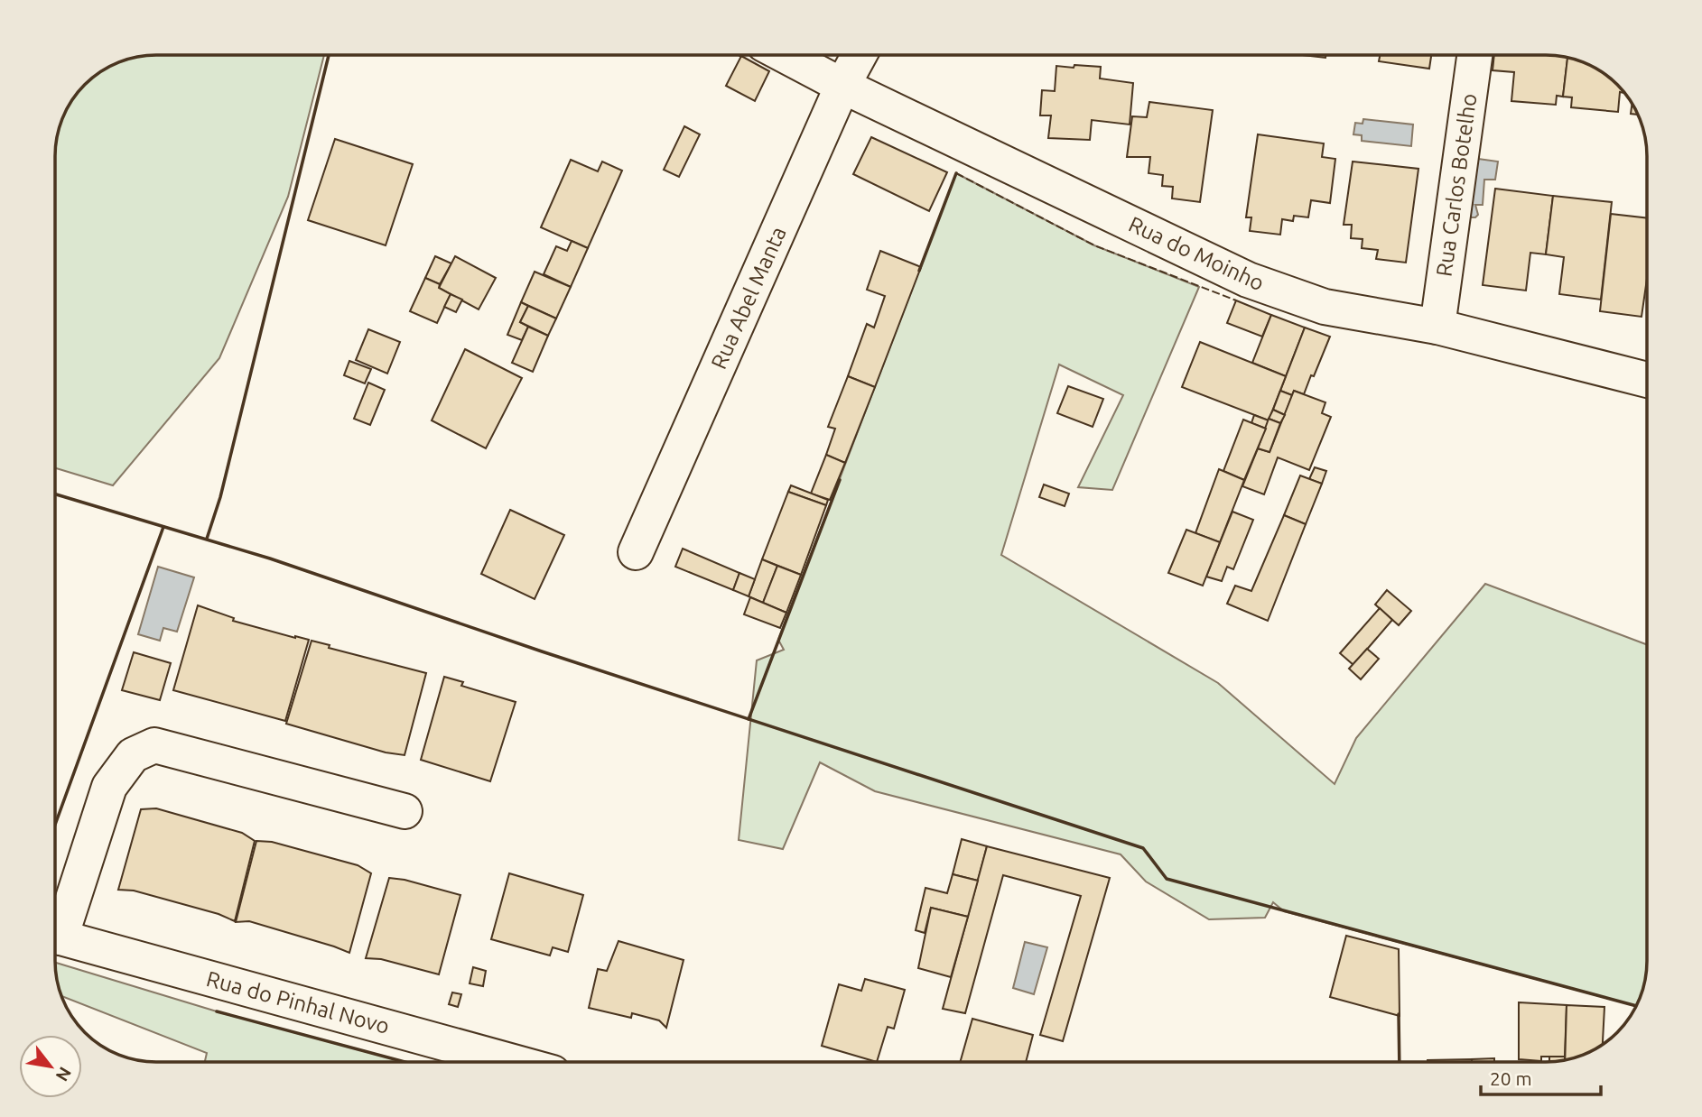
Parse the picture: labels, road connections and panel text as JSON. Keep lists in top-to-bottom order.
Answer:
{
  "streets": {
    "street": [
      "Rua Carlos Botelho",
      "Rua do Moinho",
      "Rua Abel Manta",
      "Rua do Pinhal Novo"
    ]
  },
  "crossings": [
    ["Rua Carlos Botelho", "Rua do Moinho"],
    ["Rua do Moinho", "Rua Abel Manta"]
  ],
  "scale_bar": "20 m",
  "north": "bottom right"
}
